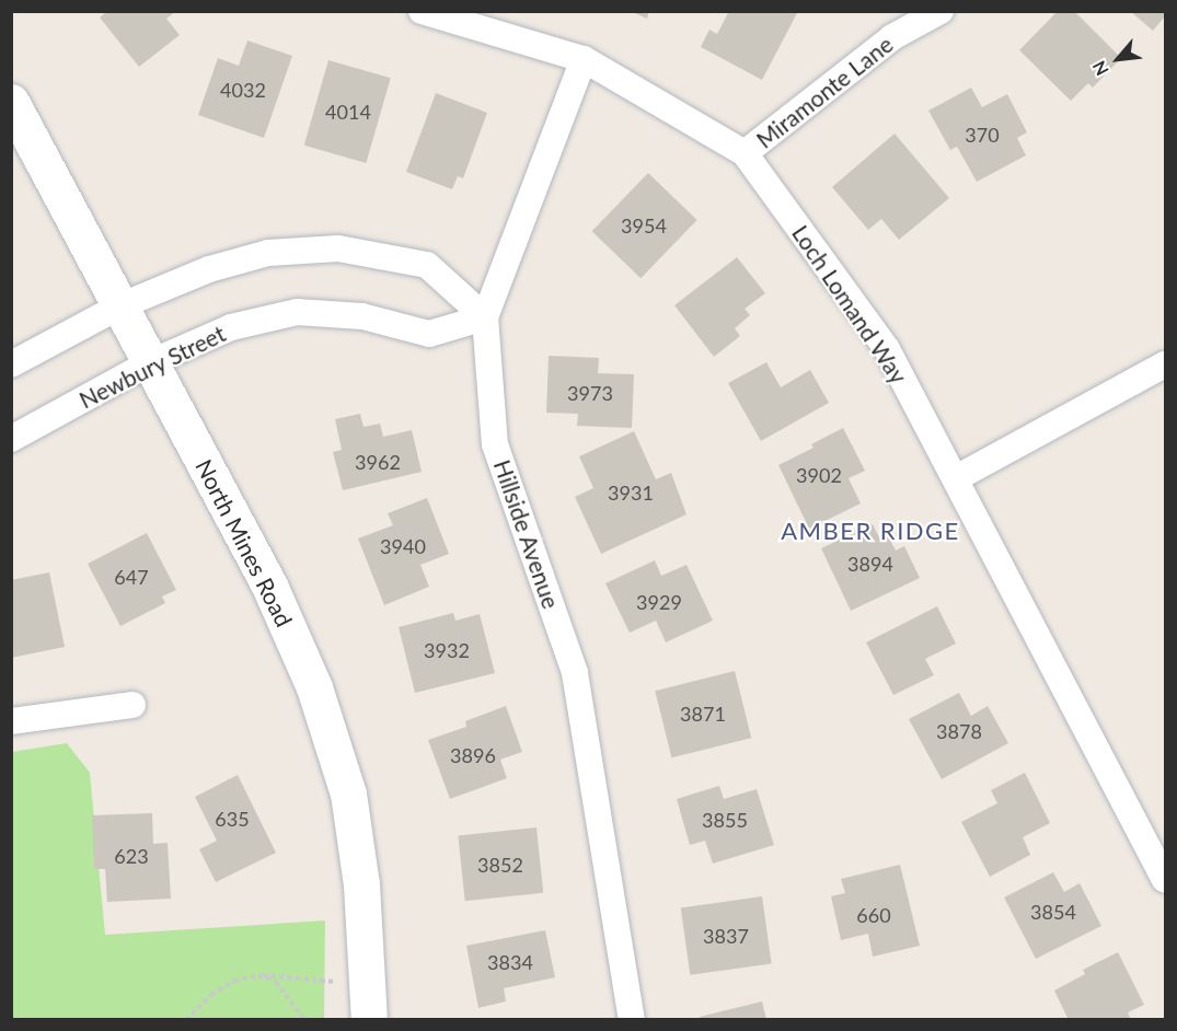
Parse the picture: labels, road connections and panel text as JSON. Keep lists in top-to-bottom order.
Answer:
{
  "streets": {
    "main road": ["North Mines Road"],
    "street": [
      "Miramonte Lane",
      "Loch Lomand Way",
      "Newbury Street",
      "Hillside Avenue"
    ]
  },
  "crossings": [
    ["Miramonte Lane", "Loch Lomand Way"],
    ["Loch Lomand Way", "Hillside Avenue"],
    ["Newbury Street", "Hillside Avenue"],
    ["Newbury Street", "North Mines Road"]
  ],
  "districts": ["AMBER RIDGE"],
  "house_numbers": [
    "4032",
    "4014",
    "370",
    "3954",
    "3973",
    "3962",
    "3902",
    "3931",
    "3940",
    "3894",
    "647",
    "3929",
    "3932",
    "3871",
    "3878",
    "3896",
    "635",
    "3855",
    "623",
    "3852",
    "3854",
    "660",
    "3837",
    "3834"
  ],
  "north": "bottom left"
}
